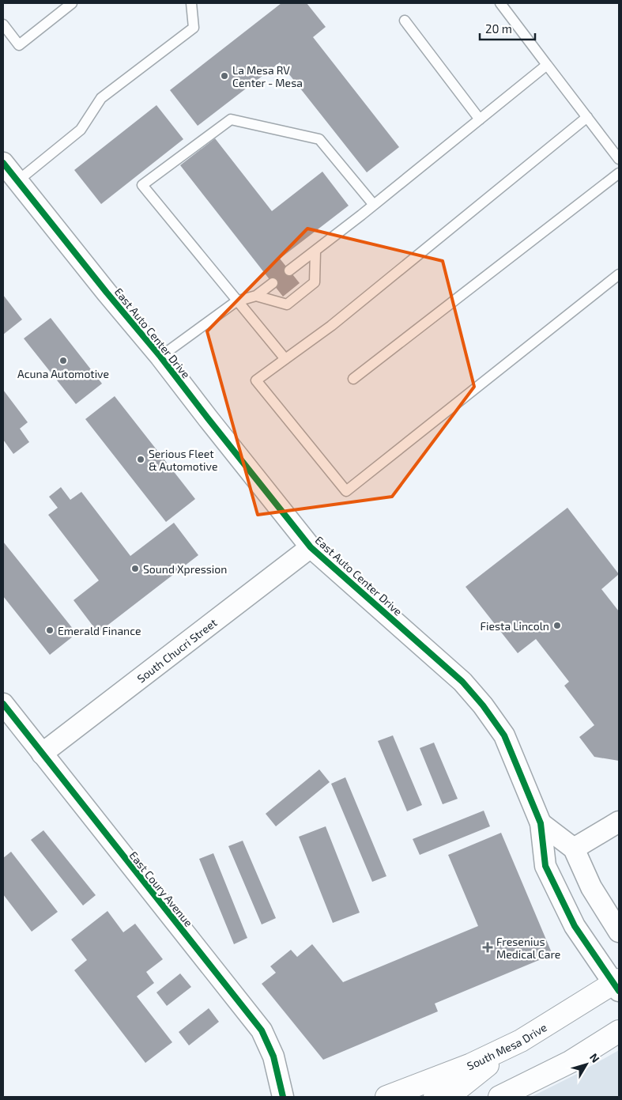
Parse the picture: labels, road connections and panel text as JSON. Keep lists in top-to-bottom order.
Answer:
{
  "streets": {
    "main road": ["South Mesa Drive"],
    "street": ["East Auto Center Drive", "South Chucri Street", "East Coury Avenue"]
  },
  "crossings": [
    ["East Auto Center Drive", "South Chucri Street"],
    ["East Auto Center Drive", "South Mesa Drive"],
    ["South Chucri Street", "East Coury Avenue"]
  ],
  "places": {
    "other": [
      "La Mesa RV Center - Mesa",
      "Acuna Automotive",
      "Serious Fleet & Automotive",
      "Sound Xpression",
      "Fiesta Lincoln",
      "Emerald Finance"
    ],
    "health": ["Fresenius Medical Care"]
  },
  "scale_bar": "20 m",
  "north": "top right"
}
